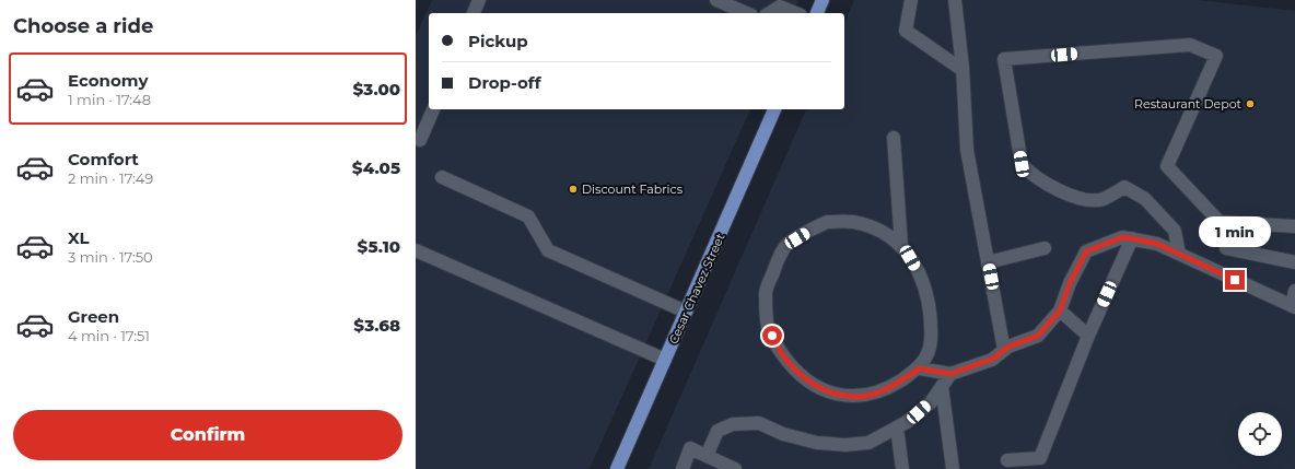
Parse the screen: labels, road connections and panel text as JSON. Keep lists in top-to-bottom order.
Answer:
{
  "streets": {
    "main road": ["Cesar Chavez Street"]
  },
  "places": ["Restaurant Depot", "Discount Fabrics"],
  "page": {
    "heading": "Choose a ride",
    "banner": ["Pickup", "Drop-off"],
    "list": [
      {
        "name": "Economy",
        "note": "1 min · 17:48",
        "value": "$3.00"
      },
      {
        "name": "Comfort",
        "note": "2 min · 17:49",
        "value": "$4.05"
      },
      {
        "name": "XL",
        "note": "3 min · 17:50",
        "value": "$5.10"
      },
      {
        "name": "Green",
        "note": "4 min · 17:51",
        "value": "$3.68"
      }
    ],
    "bubble": "1 min",
    "buttons": "Confirm"
  }
}
